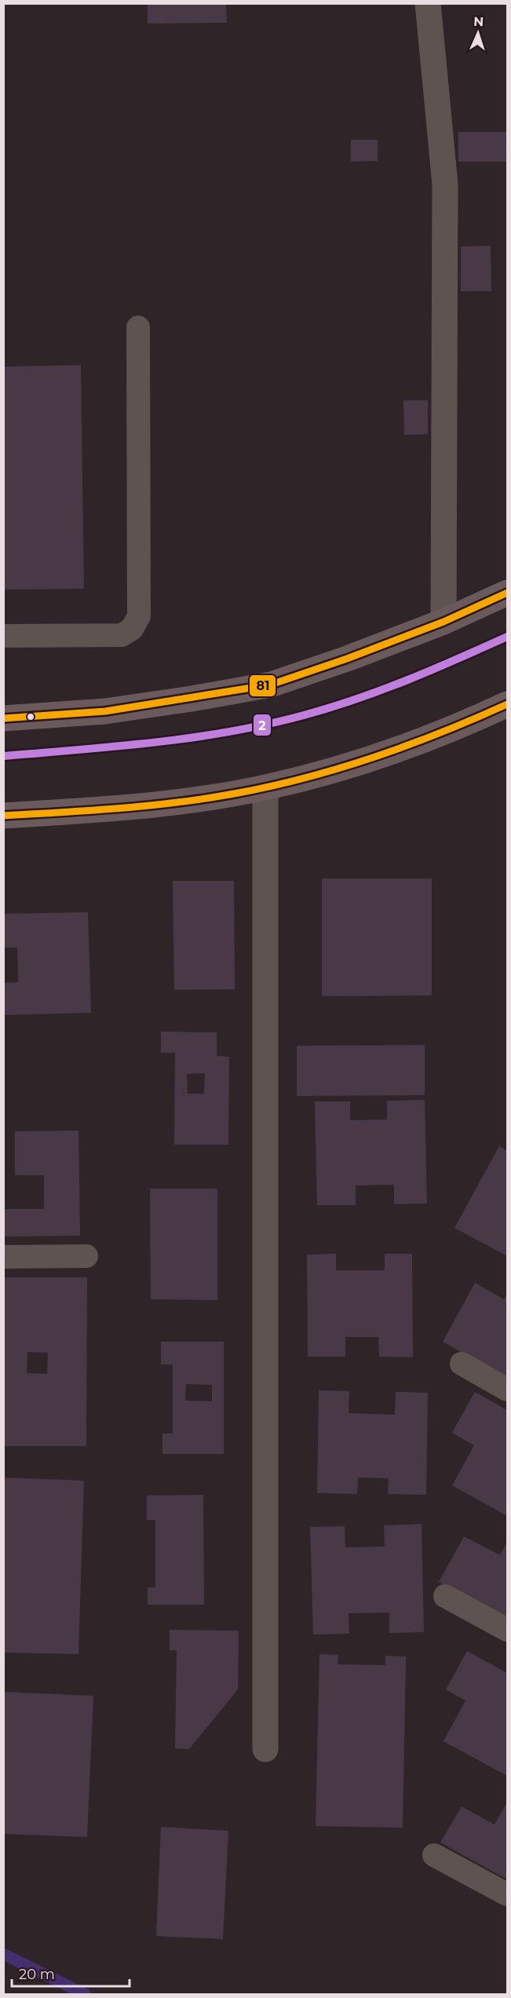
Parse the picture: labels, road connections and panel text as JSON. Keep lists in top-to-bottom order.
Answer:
{
  "lines": ["transit line 81", "transit line 2"],
  "scale_bar": "20 m",
  "north": "top"
}
